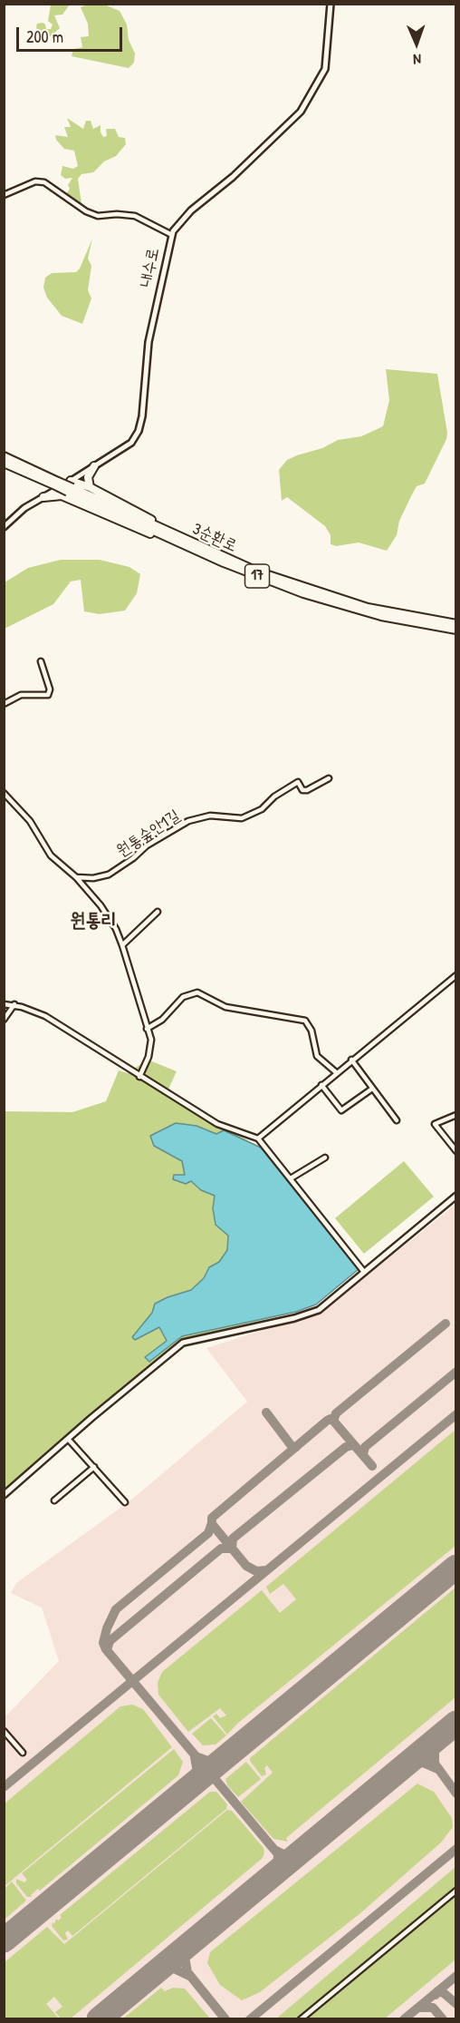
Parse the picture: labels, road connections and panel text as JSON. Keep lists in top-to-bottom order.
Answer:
{
  "streets": {
    "highway": ["3순환로", "17"],
    "street": ["내수로", "원통숲안1길"]
  },
  "crossings": [
    ["내수로", "3순환로"]
  ],
  "districts": ["원통리"],
  "scale_bar": "200 m",
  "north": "bottom"
}
